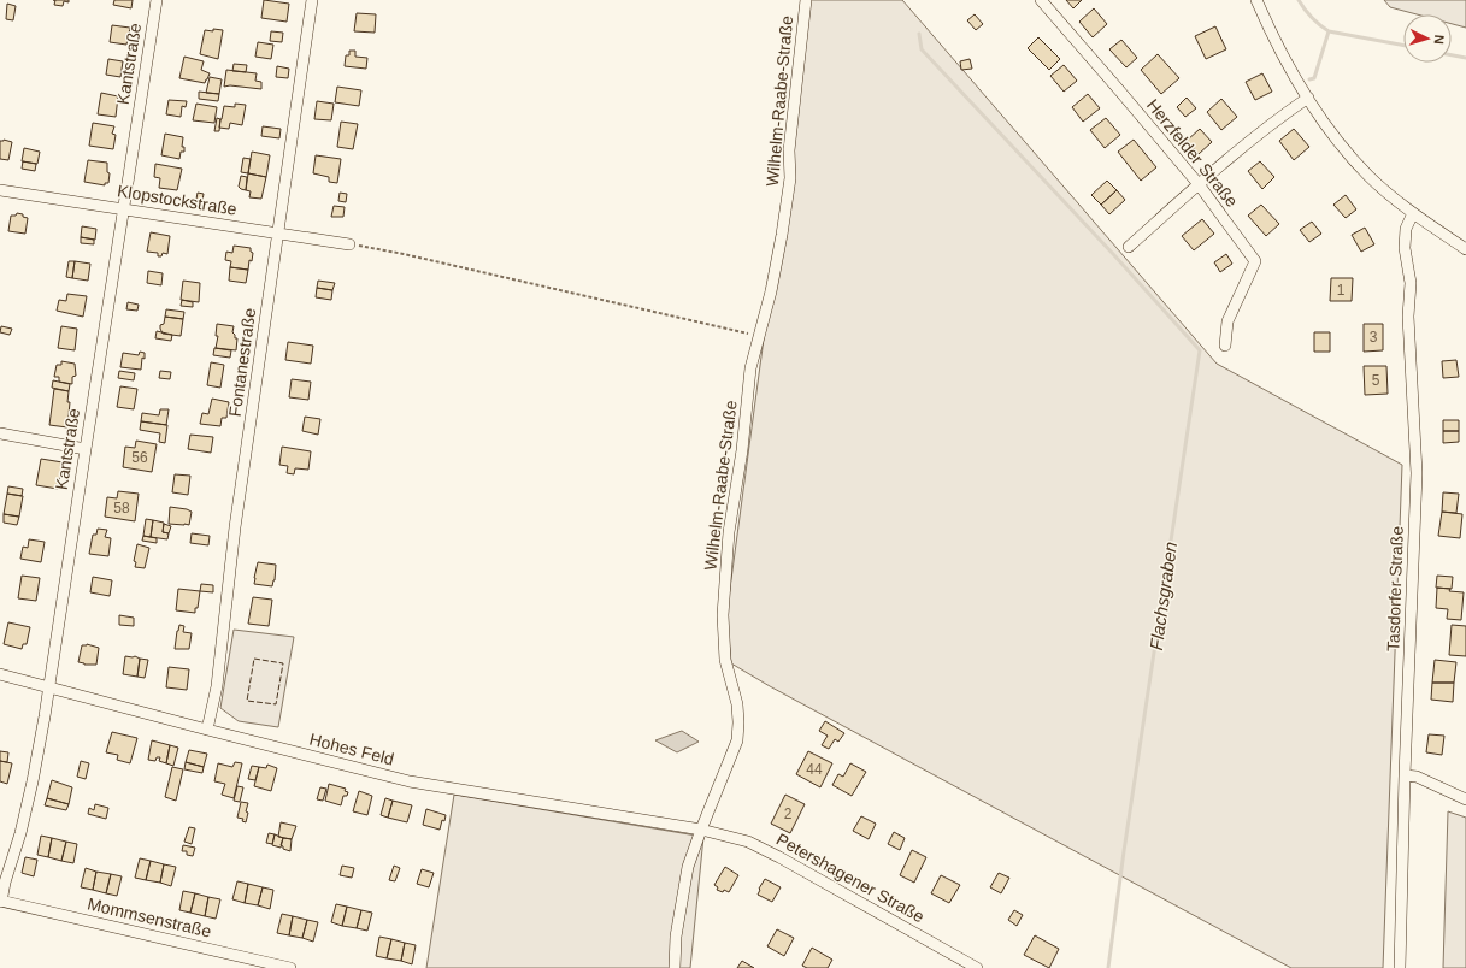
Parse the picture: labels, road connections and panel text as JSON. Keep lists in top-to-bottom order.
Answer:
{
  "streets": {
    "street": [
      "Kantstraße",
      "Wilhelm-Raabe-Straße",
      "Herzfelder Straße",
      "Klopstockstraße",
      "Fontanestraße",
      "Tasdorfer Straße",
      "Hohes Feld",
      "Petershagener Straße",
      "Mommsenstraße"
    ]
  },
  "crossings": [
    ["Kantstraße", "Klopstockstraße"],
    ["Kantstraße", "Hohes Feld"],
    ["Kantstraße", "Mommsenstraße"],
    ["Wilhelm-Raabe-Straße", "Hohes Feld"],
    ["Wilhelm-Raabe-Straße", "Petershagener Straße"],
    ["Klopstockstraße", "Fontanestraße"],
    ["Fontanestraße", "Hohes Feld"],
    ["Hohes Feld", "Petershagener Straße"]
  ],
  "water": ["Flachsgraben"],
  "house_numbers": [
    "1",
    "3",
    "5",
    "56",
    "58",
    "44",
    "2"
  ],
  "north": "right"
}
